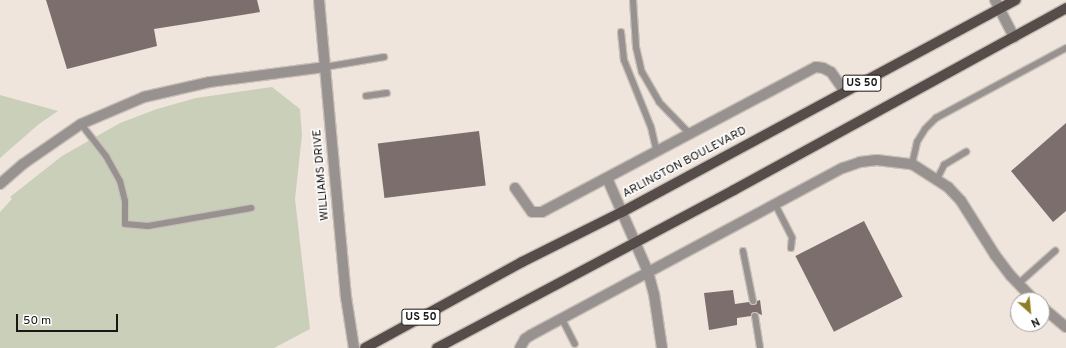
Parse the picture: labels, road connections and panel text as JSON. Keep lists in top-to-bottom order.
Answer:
{
  "streets": {
    "main road": ["US 50", "ARLINGTON BOULEVARD"],
    "street": ["WILLIAMS DRIVE"]
  },
  "scale_bar": "50 m",
  "north": "bottom right"
}
